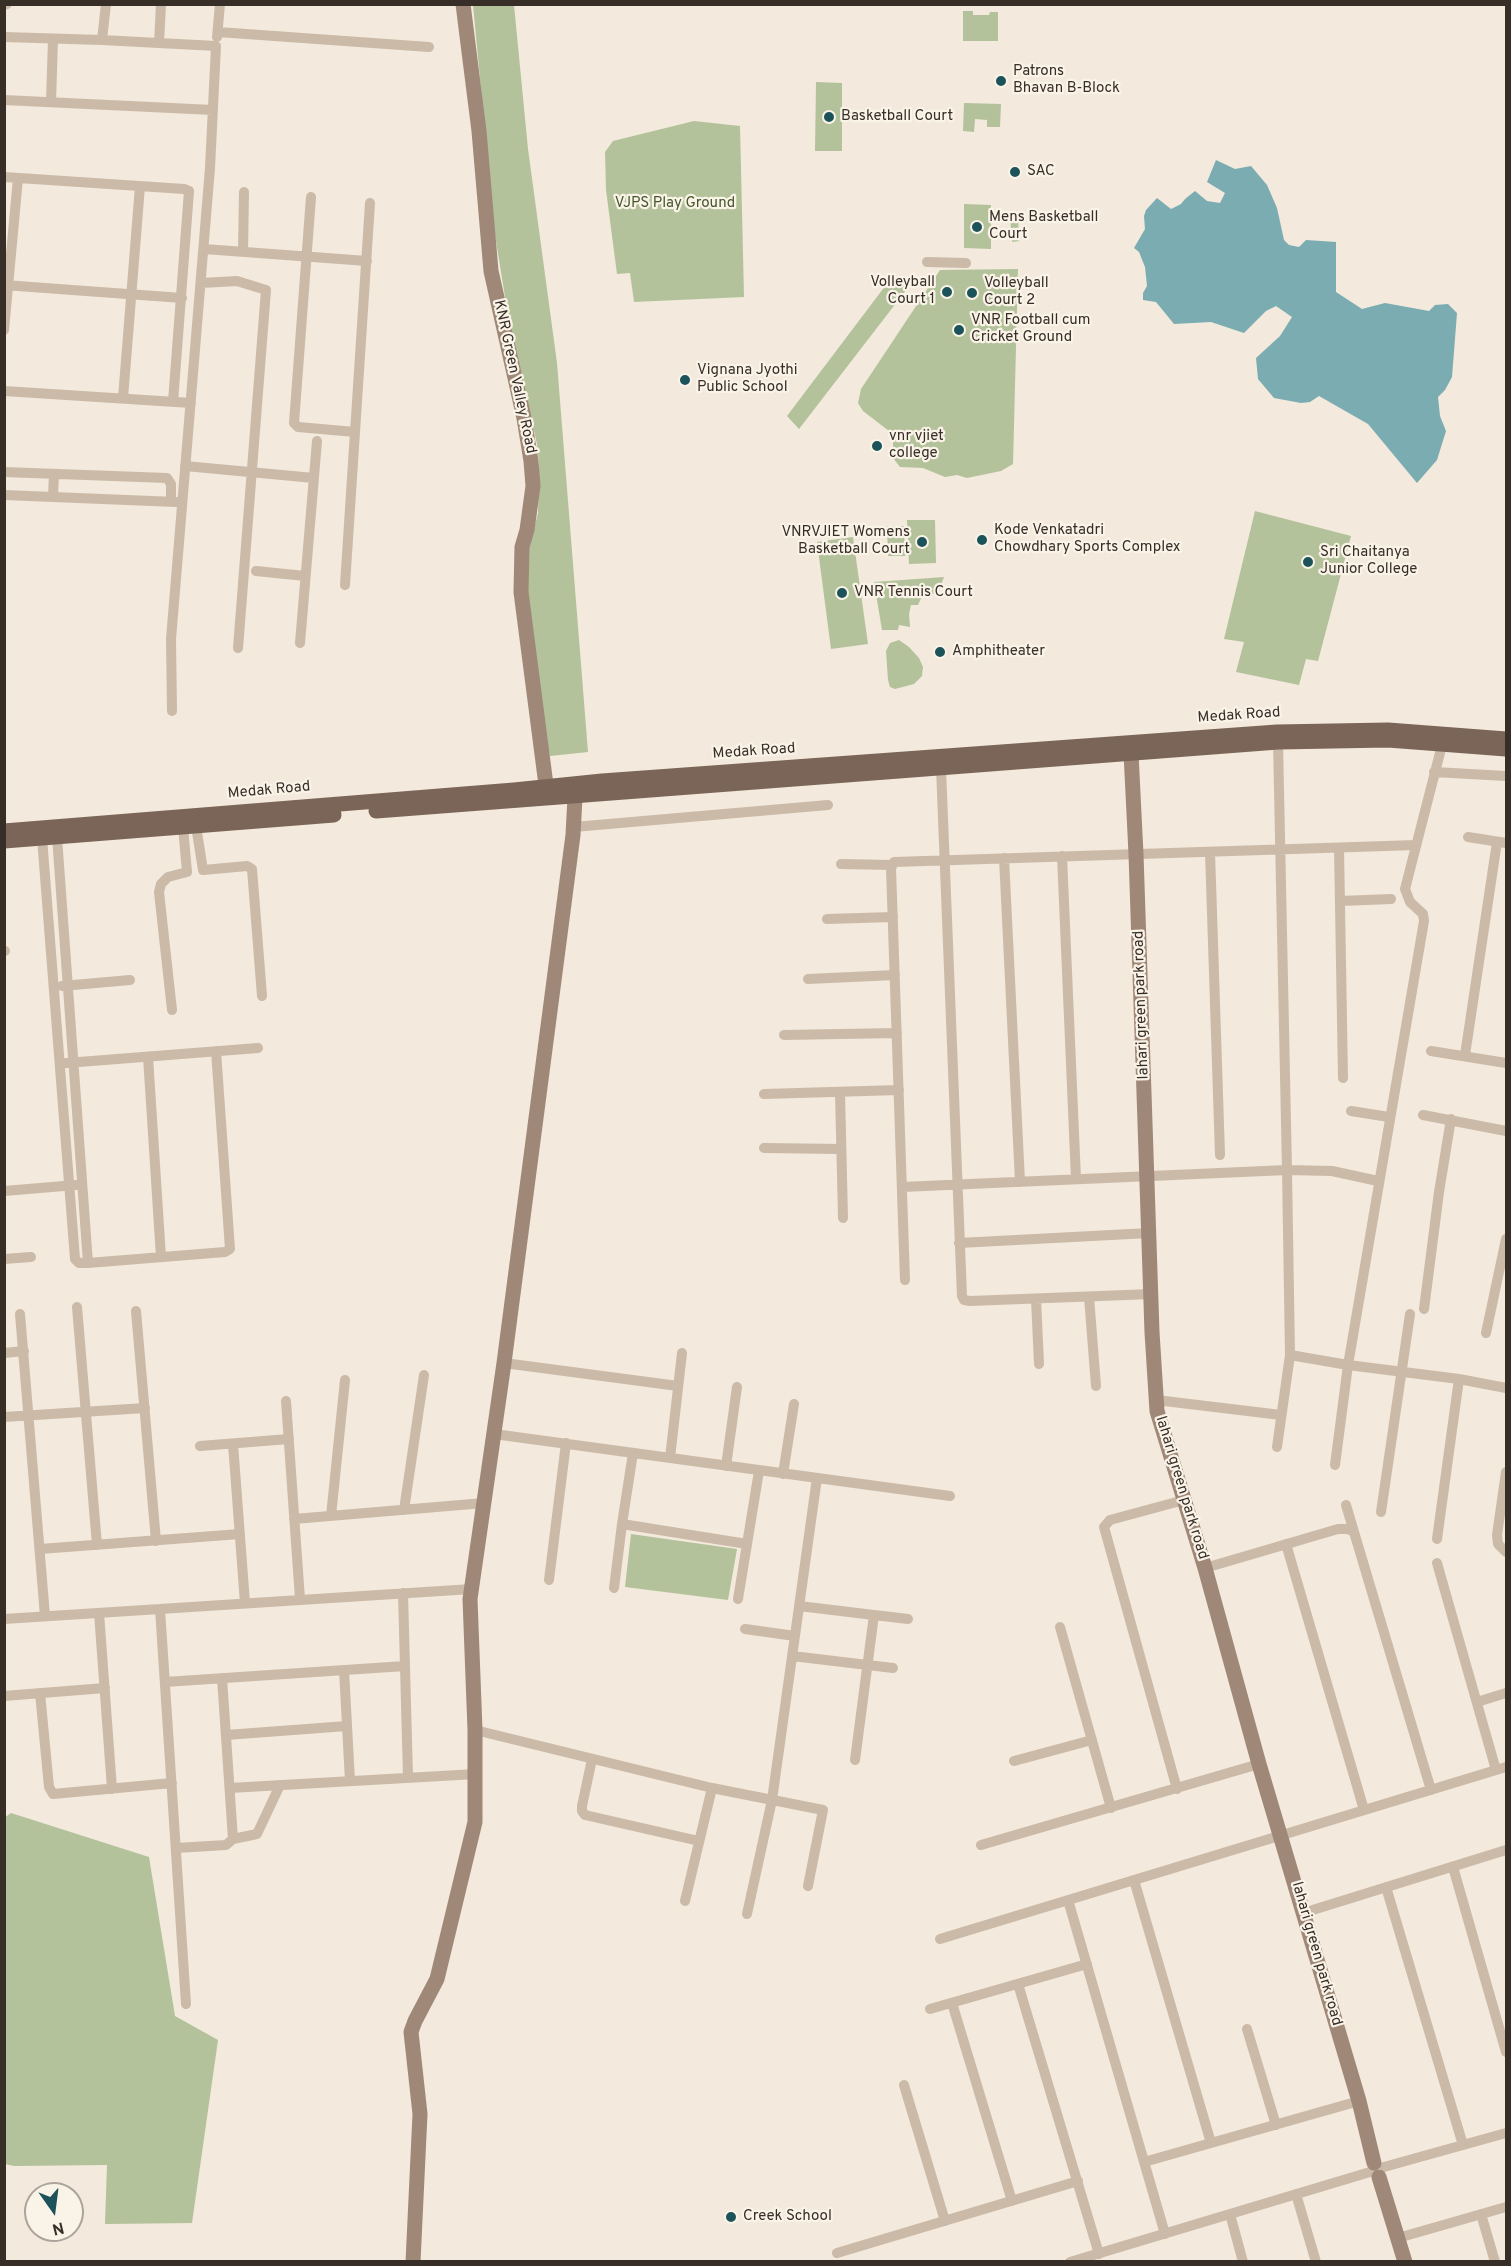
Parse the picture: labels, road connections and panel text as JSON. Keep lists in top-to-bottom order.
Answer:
{
  "streets": {
    "main road": ["Medak Road"],
    "street": ["KNR Green Valley Road", "lahari green park road"]
  },
  "crossings": [
    ["KNR Green Valley Road", "Medak Road"],
    ["Medak Road", "lahari green park road"]
  ],
  "parks": ["VJPS Play Ground"],
  "places": [
    "Patrons Bhavan B-Block",
    "Basketball Court",
    "SAC",
    "Mens Basketball Court",
    "Volleyball Court 1",
    "Volleyball Court 2",
    "VNR Football cum Cricket Ground",
    "Vignana Jyothi Public School",
    "vnr vjiet college",
    "Kode Venkatadri Chowdhary Sports Complex",
    "VNRVJIET Womens Basketball Court",
    "Sri Chaitanya Junior College",
    "VNR Tennis Court",
    "Amphitheater",
    "Creek School"
  ],
  "north": "bottom"
}
